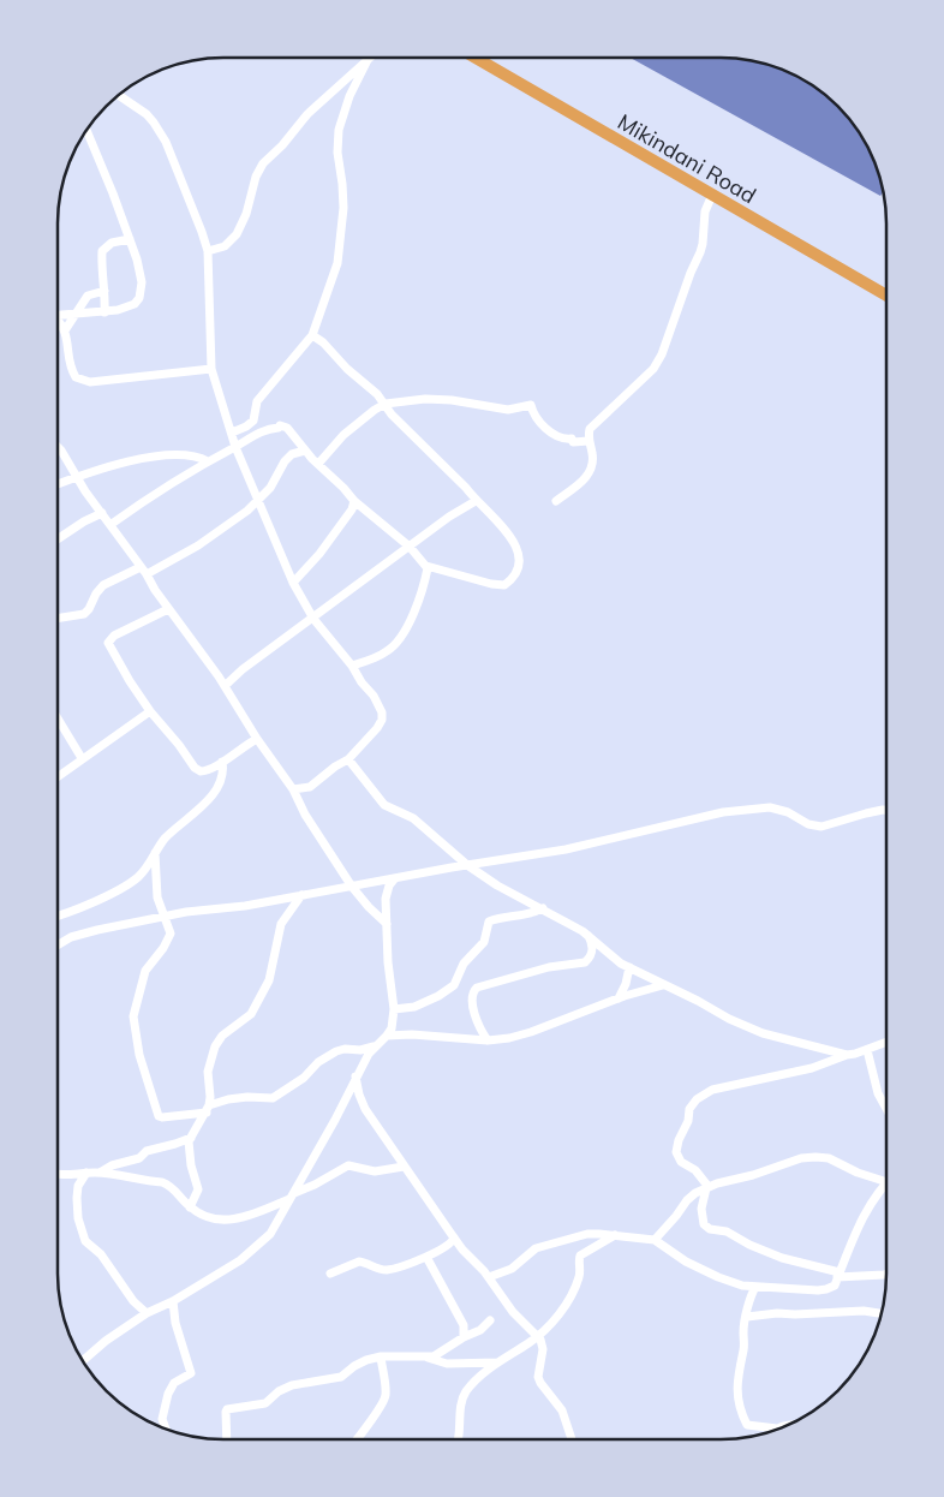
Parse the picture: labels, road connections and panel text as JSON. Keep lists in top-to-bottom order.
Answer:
{
  "streets": {
    "highway": ["Mikindani Road"]
  }
}
